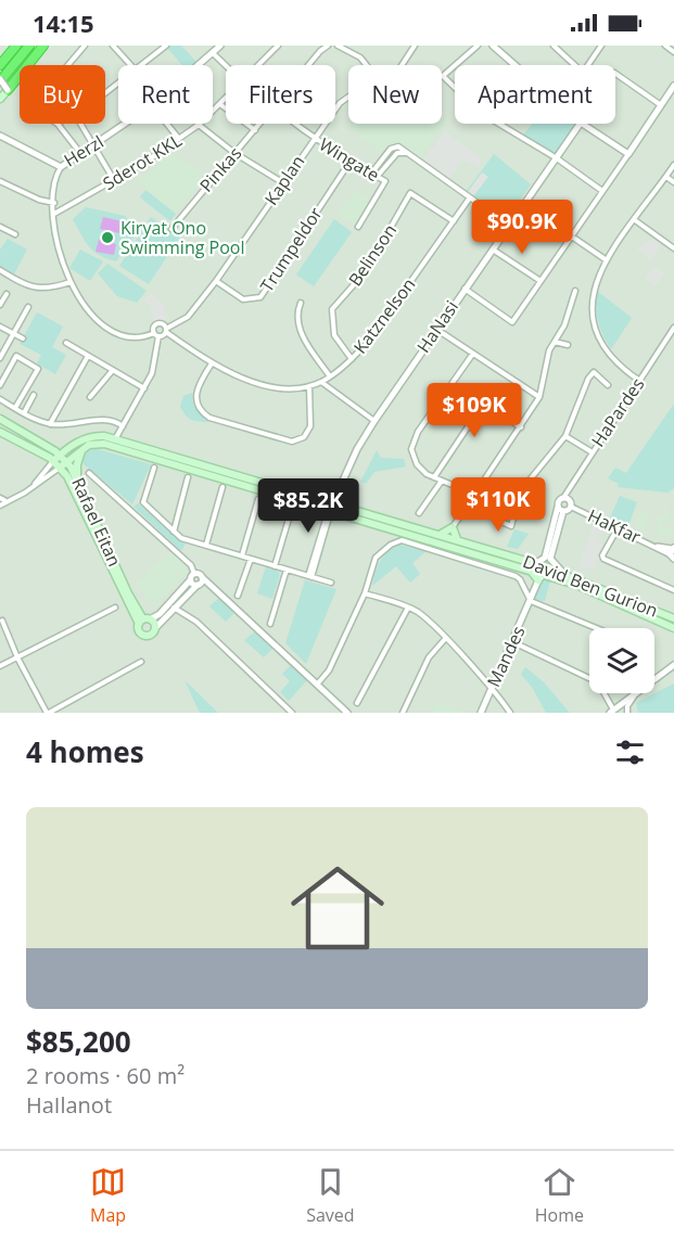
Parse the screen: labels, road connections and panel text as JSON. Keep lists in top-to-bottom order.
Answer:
{
  "streets": {
    "main road": ["Rafael Eitan", "David Ben Gurion"],
    "street": [
      "Herzl",
      "Wingate",
      "Sderot KKL",
      "Pinkas",
      "Kaplan",
      "Trumpeldor",
      "Belinson",
      "Katznelson",
      "HaNasi",
      "HaPardes",
      "HaKfar",
      "Mandes"
    ]
  },
  "crossings": [
    ["Herzl", "Wingate"],
    ["Wingate", "Kaplan"],
    ["Wingate", "Trumpeldor"],
    ["Kaplan", "Trumpeldor"],
    ["Kaplan", "Katznelson"],
    ["Belinson", "Katznelson"],
    ["HaNasi", "David Ben Gurion"],
    ["Rafael Eitan", "David Ben Gurion"],
    ["David Ben Gurion", "Mandes"]
  ],
  "places": ["Kiryat Ono Swimming Pool"],
  "page": {
    "status": "14:15",
    "chip": [
      "Buy",
      "Rent",
      "Filters",
      "New",
      "Apartment"
    ],
    "price": [
      "$90.9K",
      "$109K",
      "$110K",
      "$85.2K"
    ],
    "heading": "4 homes",
    "list": [
      {
        "name": "$85,200",
        "note": "2 rooms · 60 m² · HaIlanot"
      }
    ],
    "tabs": ["Map", "Saved", "Home"]
  }
}
